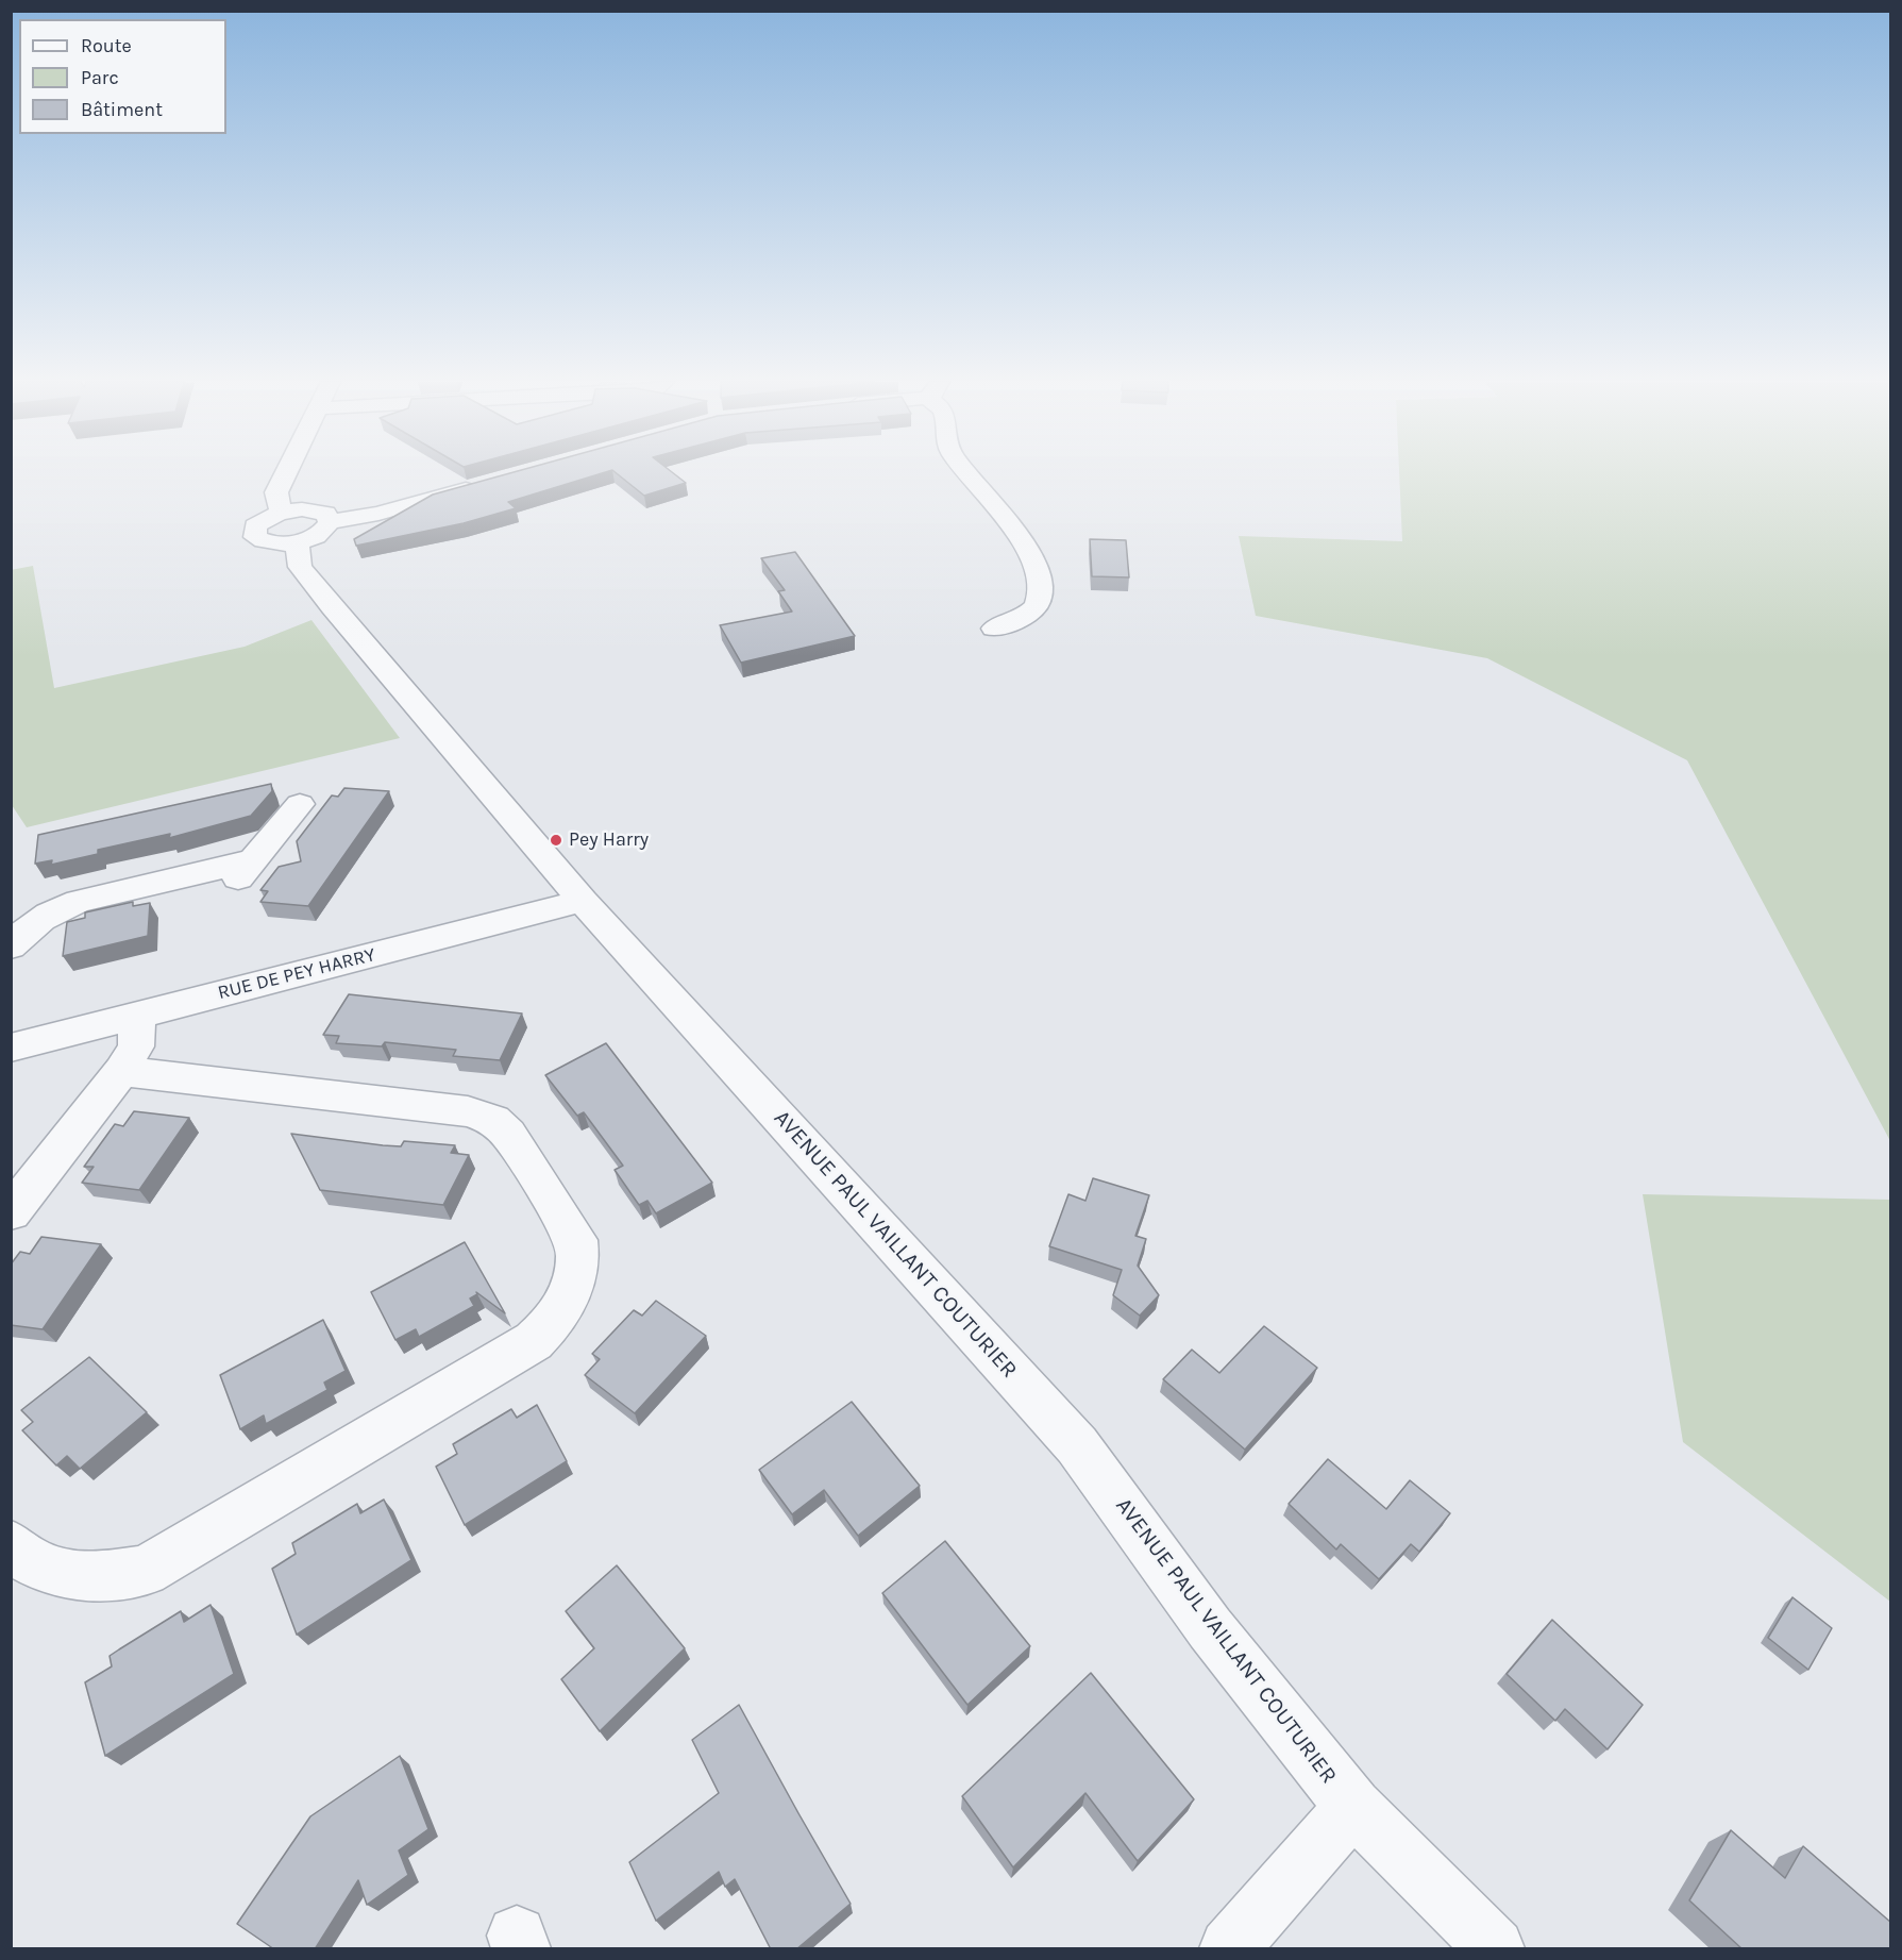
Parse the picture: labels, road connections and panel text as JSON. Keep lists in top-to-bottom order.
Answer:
{
  "streets": {
    "street": ["RUE DE PEY HARRY", "AVENUE PAUL VAILLANT COUTURIER"]
  },
  "crossings": [
    ["RUE DE PEY HARRY", "AVENUE PAUL VAILLANT COUTURIER"]
  ],
  "places": ["Pey Harry"],
  "legend": ["Route", "Parc", "Bâtiment"]
}
